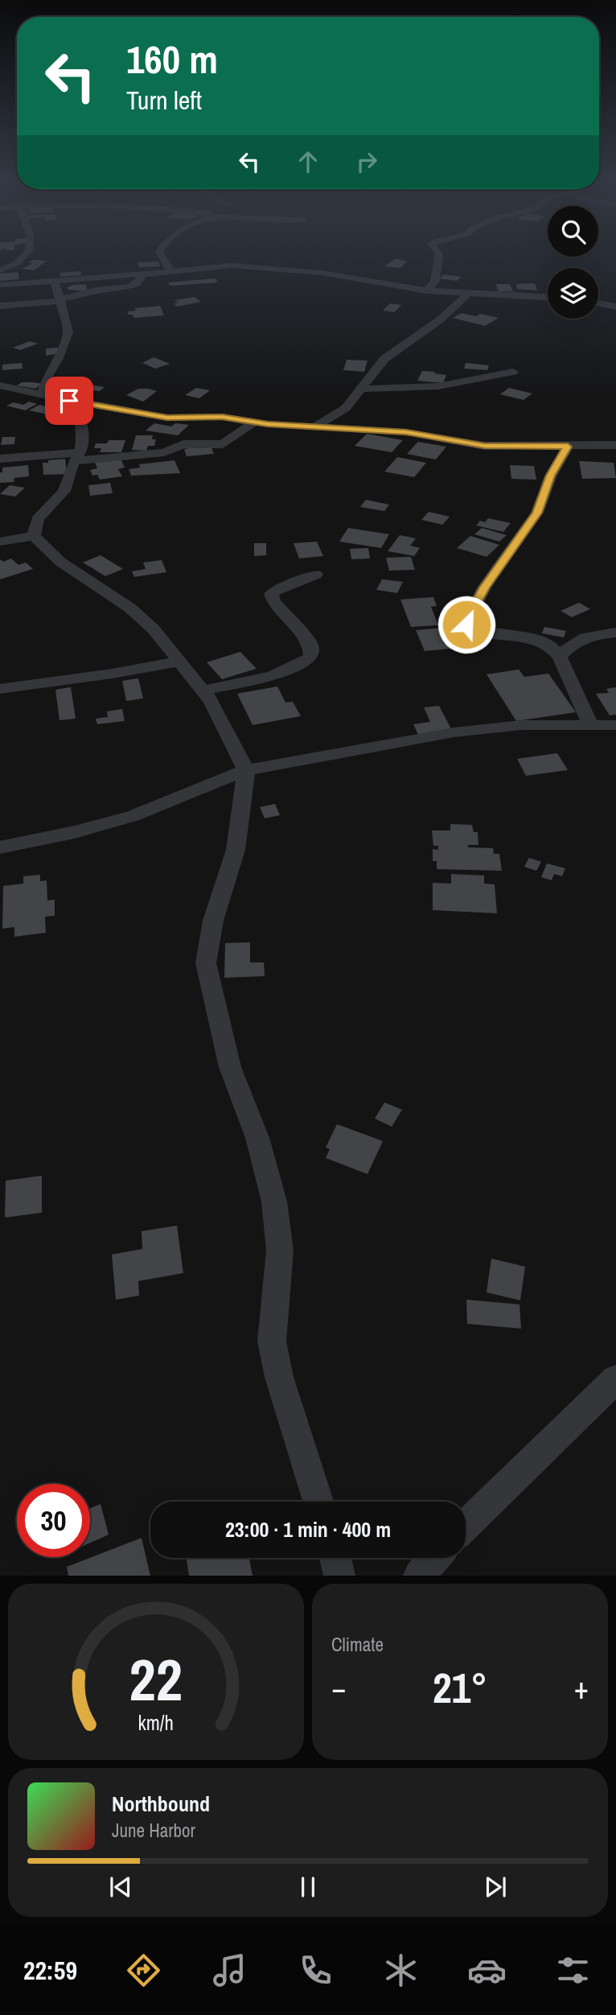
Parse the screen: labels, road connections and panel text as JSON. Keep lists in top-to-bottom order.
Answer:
{
  "page": {
    "turn": ["160 m", "Turn left"],
    "limit": "30",
    "trip": "23:00 · 1 min · 400 m",
    "tile": "Climate",
    "heat": ["−", "21°", "+"],
    "song": ["Northbound", "June Harbor"],
    "tabs": "22:59",
    "gauge": ["22", "km/h"]
  }
}
